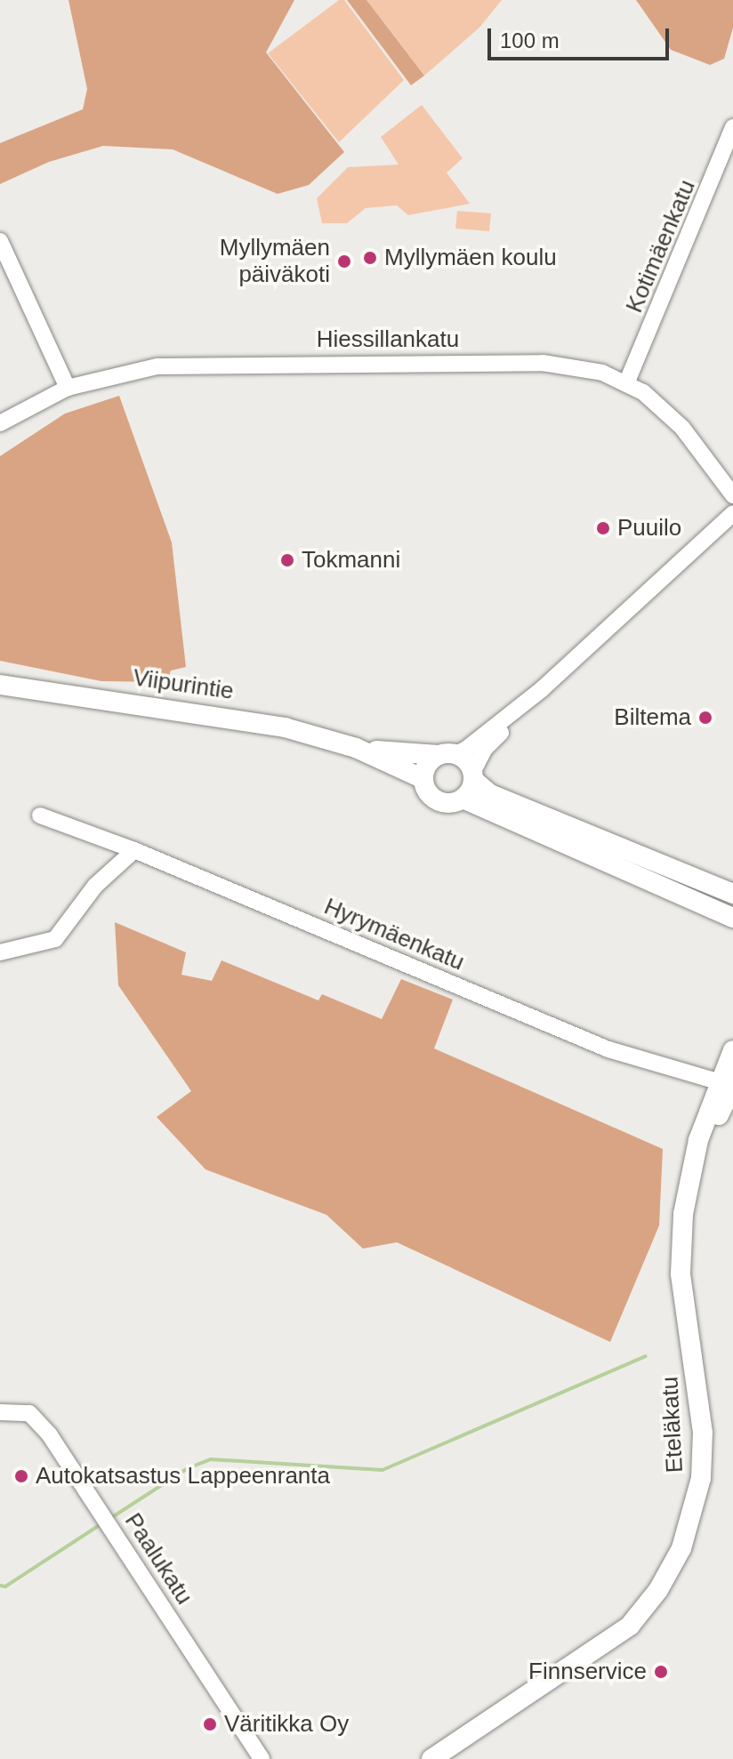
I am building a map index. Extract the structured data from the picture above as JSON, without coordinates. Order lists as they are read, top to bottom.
{
  "streets": {
    "main road": ["Viipurintie", "Eteläkatu"],
    "street": [
      "Kotimäenkatu",
      "Hiessillankatu",
      "Hyrymäenkatu",
      "Paalukatu"
    ]
  },
  "crossings": [
    ["Kotimäenkatu", "Hiessillankatu"],
    ["Hyrymäenkatu", "Eteläkatu"]
  ],
  "places": [
    "Myllymäen koulu",
    "Myllymäen päiväkoti",
    "Puuilo",
    "Tokmanni",
    "Biltema",
    "Autokatsastus Lappeenranta",
    "Finnservice",
    "Väritikka Oy"
  ],
  "scale_bar": "100 m"
}
